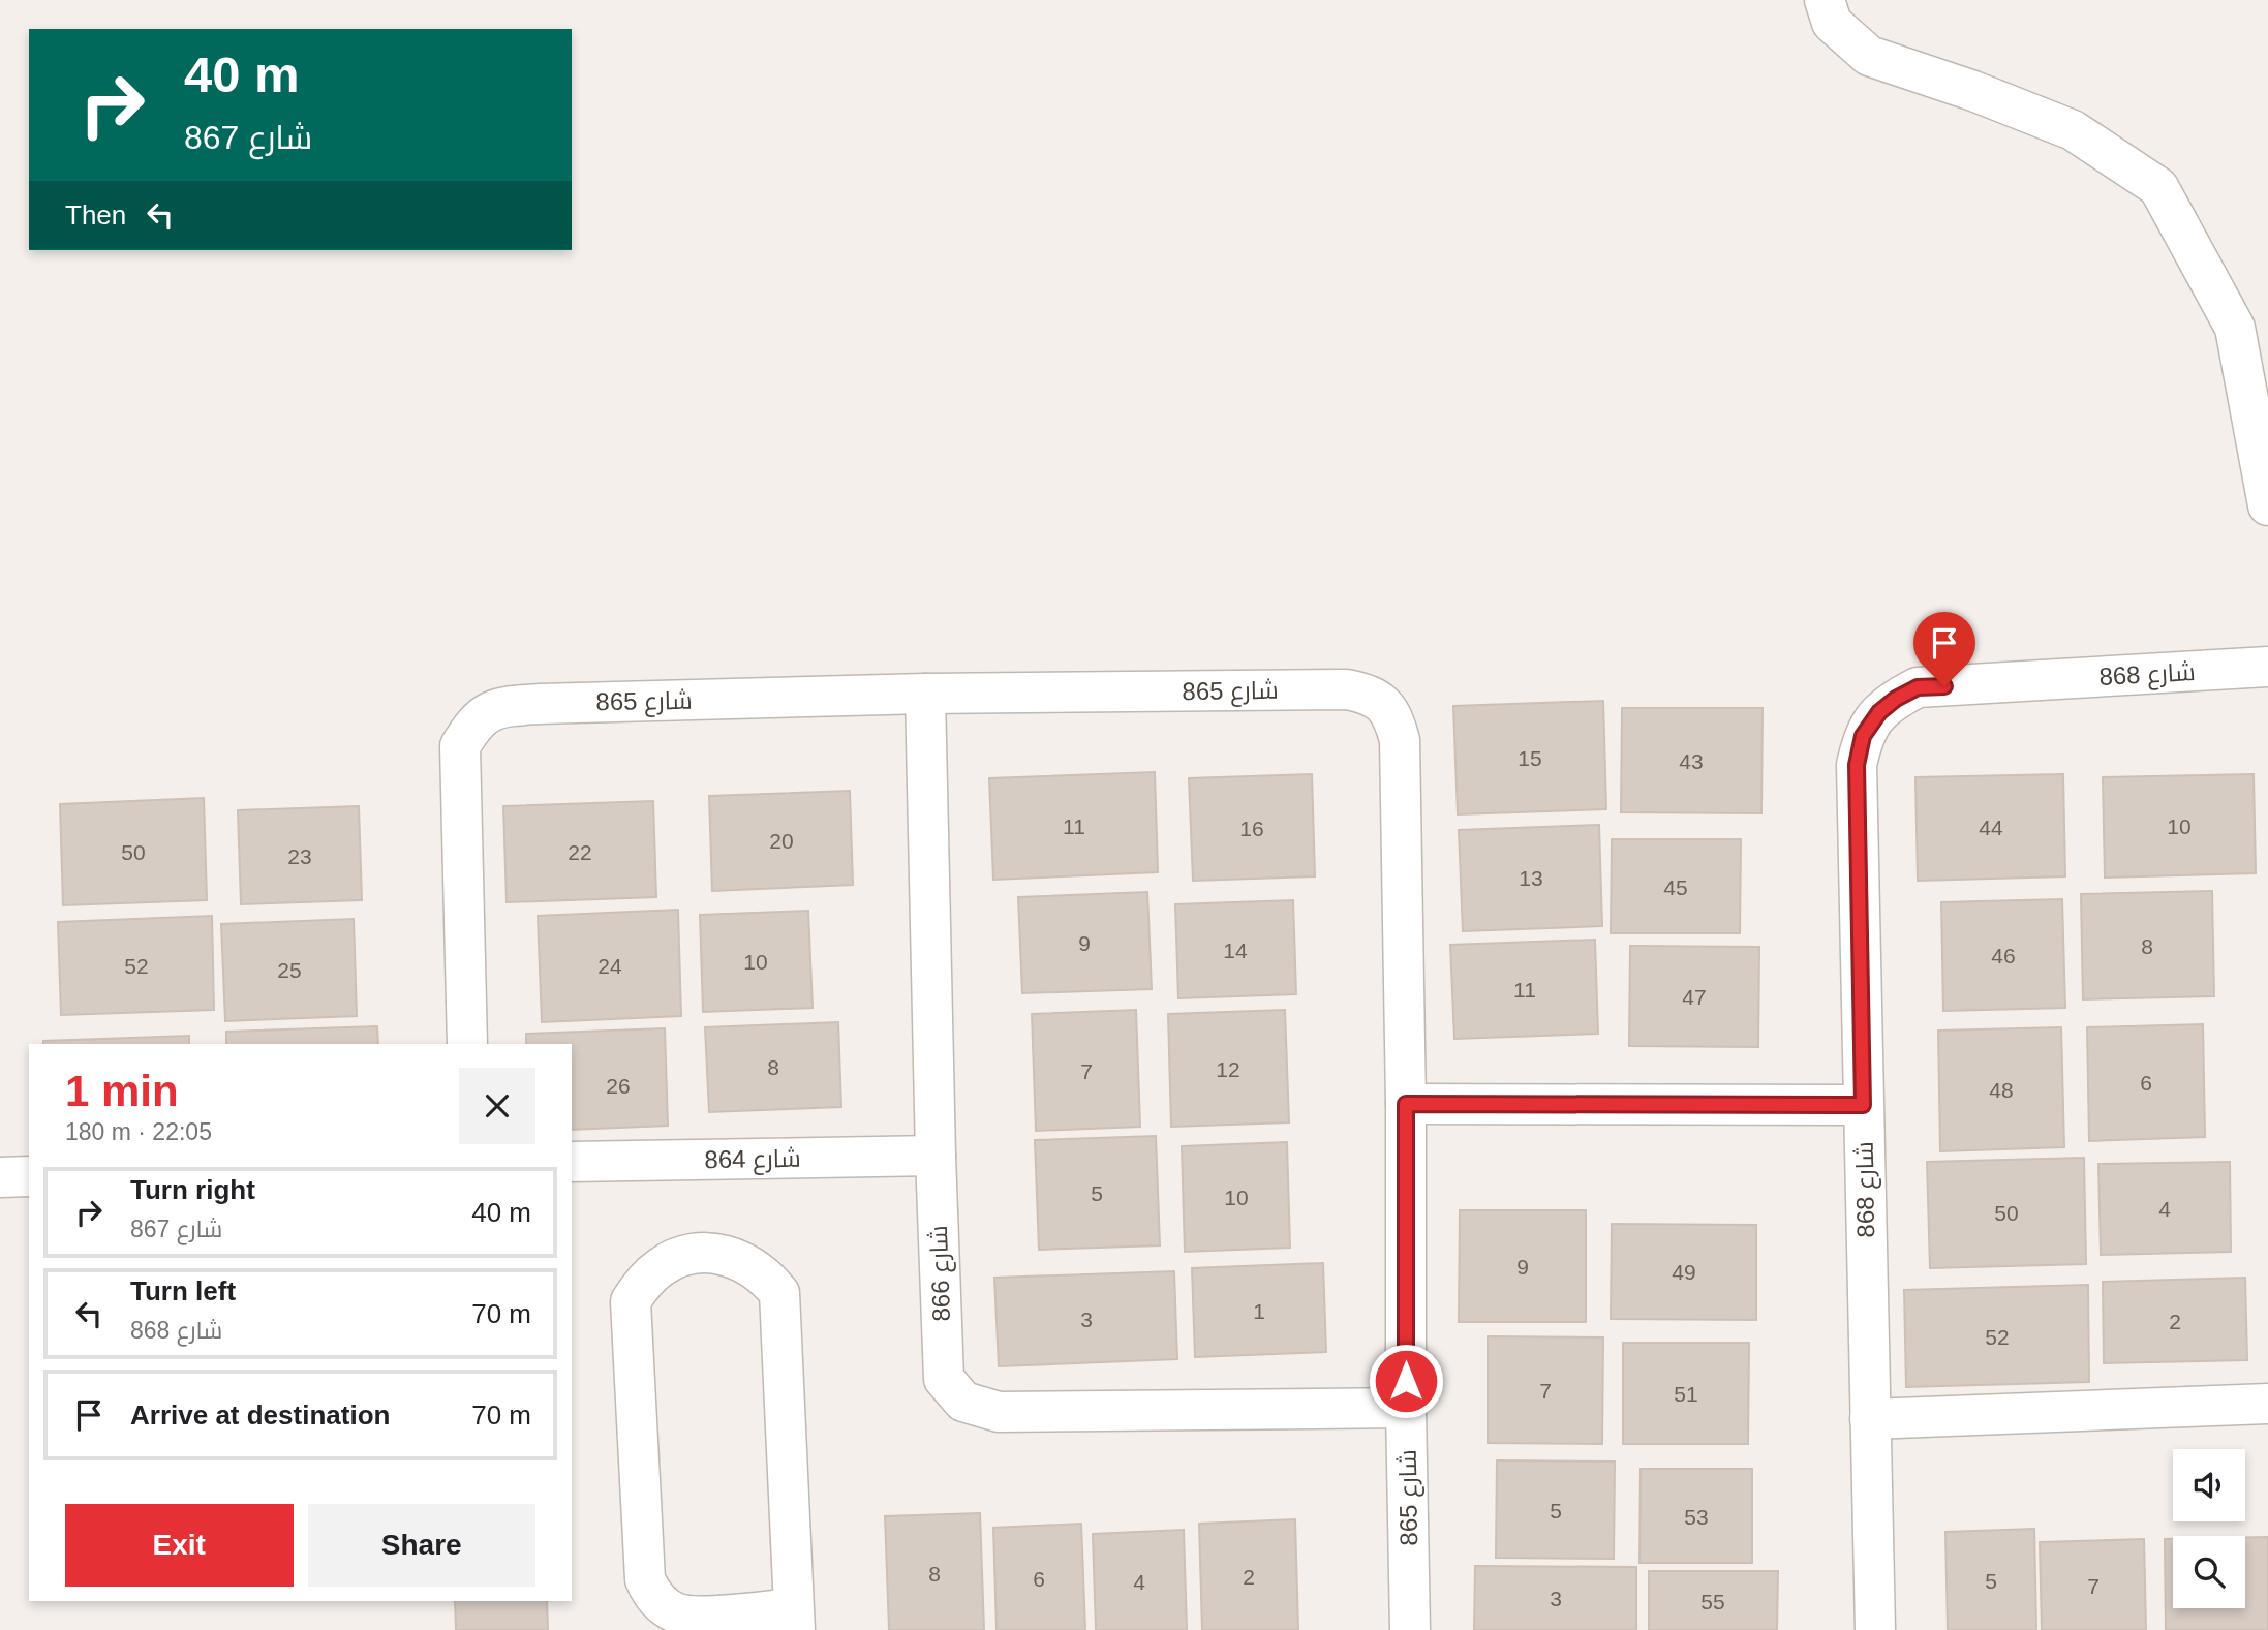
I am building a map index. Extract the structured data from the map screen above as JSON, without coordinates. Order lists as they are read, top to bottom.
{
  "streets": {
    "street": [
      "شارع 868",
      "شارع 865",
      "شارع 864",
      "شارع 866"
    ]
  },
  "crossings": [
    ["شارع 865", "شارع 866"],
    ["شارع 864", "شارع 866"]
  ],
  "house_numbers": [
    "15",
    "43",
    "11",
    "10",
    "44",
    "16",
    "20",
    "50",
    "22",
    "23",
    "13",
    "45",
    "9",
    "8",
    "14",
    "46",
    "10",
    "52",
    "24",
    "25",
    "11",
    "47",
    "8",
    "12",
    "7",
    "6",
    "26",
    "48",
    "5",
    "10",
    "4",
    "50",
    "9",
    "49",
    "1",
    "3",
    "2",
    "52",
    "7",
    "51",
    "5",
    "53",
    "8",
    "2",
    "6",
    "5",
    "4",
    "7",
    "3",
    "55"
  ],
  "page": {
    "turn": ["40 m", "شارع 867"],
    "then": "Then",
    "heading": ["1 min", "180 m · 22:05"],
    "list": [
      {
        "name": "Turn right",
        "note": "شارع 867",
        "value": "40 m"
      },
      {
        "name": "Turn left",
        "note": "شارع 868",
        "value": "70 m"
      },
      {
        "name": "Arrive at destination",
        "value": "70 m"
      }
    ],
    "buttons": ["Exit", "Share"]
  }
}
